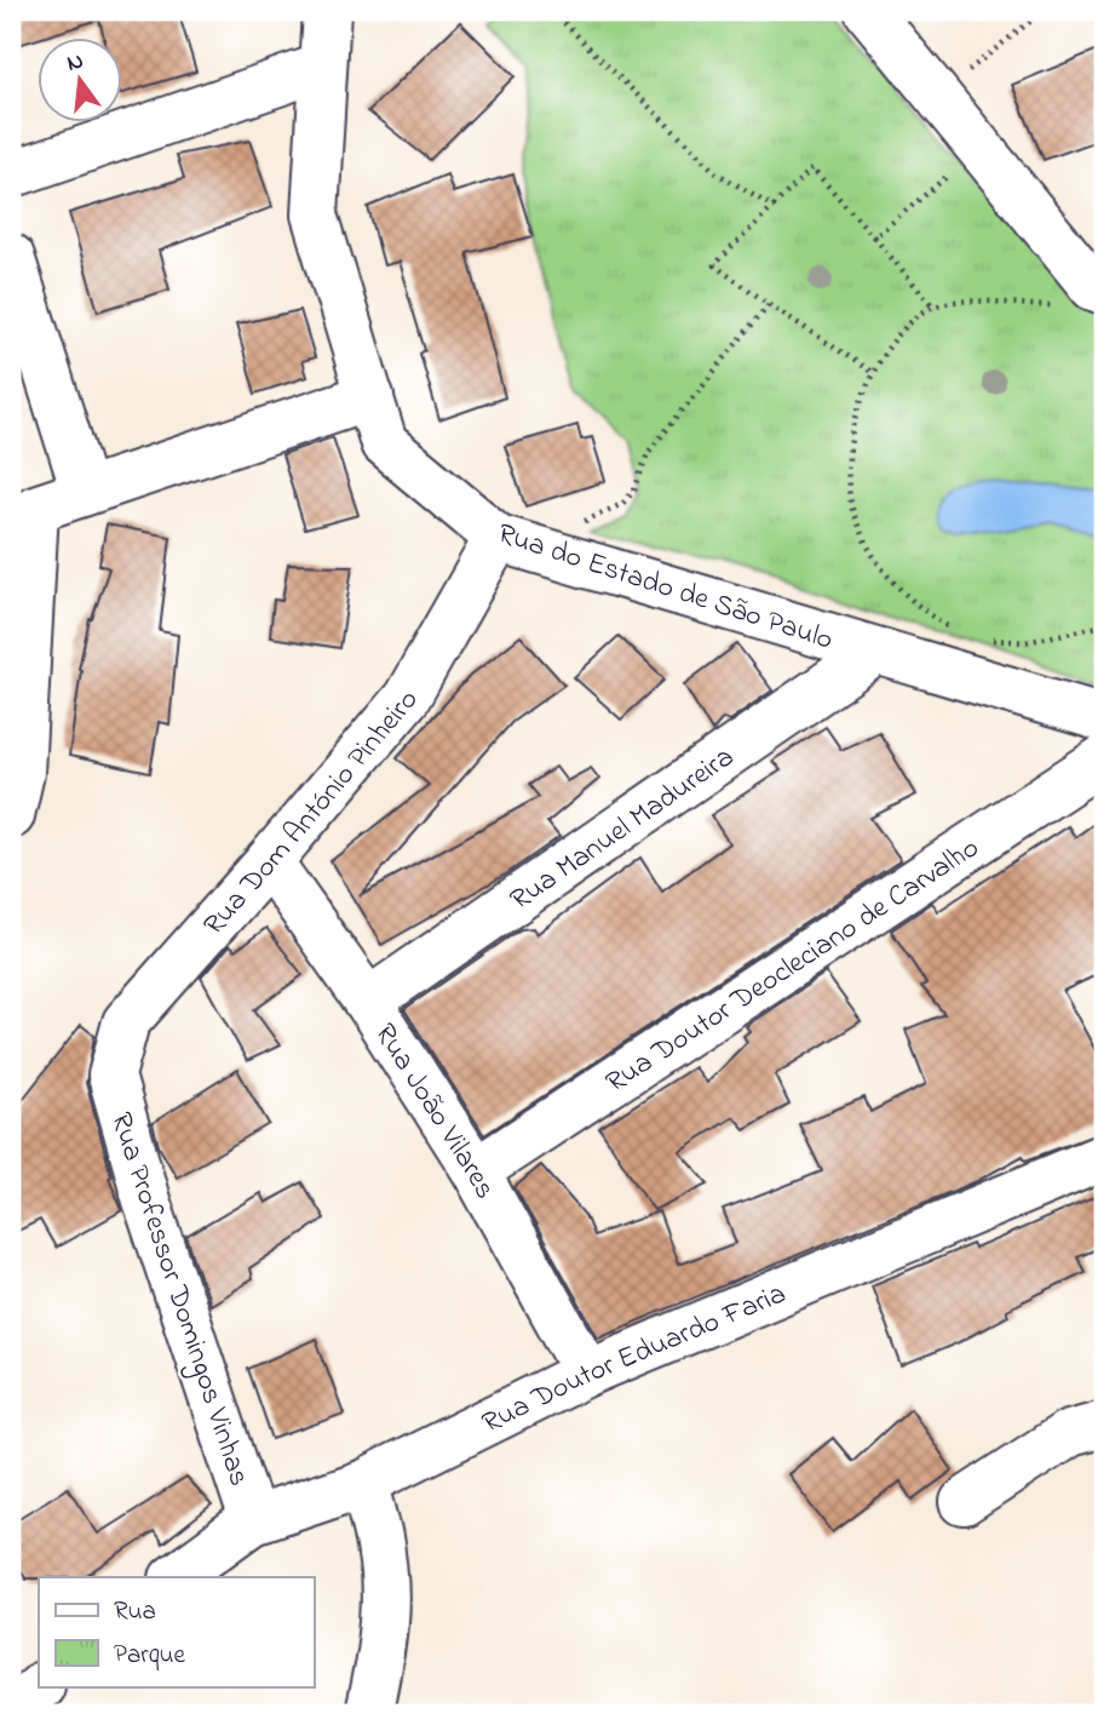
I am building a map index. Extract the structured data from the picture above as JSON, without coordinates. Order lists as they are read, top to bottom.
{
  "streets": {
    "street": [
      "Rua do Estado de São Paulo",
      "Rua Dom António Pinheiro",
      "Rua Manuel Madureira",
      "Rua Doutor Deocleciano de Carvalho",
      "Rua João Vilares",
      "Rua Professor Domingos Vinhas",
      "Rua Doutor Eduardo Faria"
    ]
  },
  "crossings": [
    ["Rua do Estado de São Paulo", "Rua Dom António Pinheiro"],
    ["Rua do Estado de São Paulo", "Rua Manuel Madureira"],
    ["Rua Dom António Pinheiro", "Rua João Vilares"],
    ["Rua Dom António Pinheiro", "Rua Professor Domingos Vinhas"],
    ["Rua Manuel Madureira", "Rua João Vilares"],
    ["Rua Doutor Deocleciano de Carvalho", "Rua João Vilares"],
    ["Rua João Vilares", "Rua Doutor Eduardo Faria"],
    ["Rua Professor Domingos Vinhas", "Rua Doutor Eduardo Faria"]
  ],
  "legend": ["Rua", "Parque"],
  "north": "top"
}
